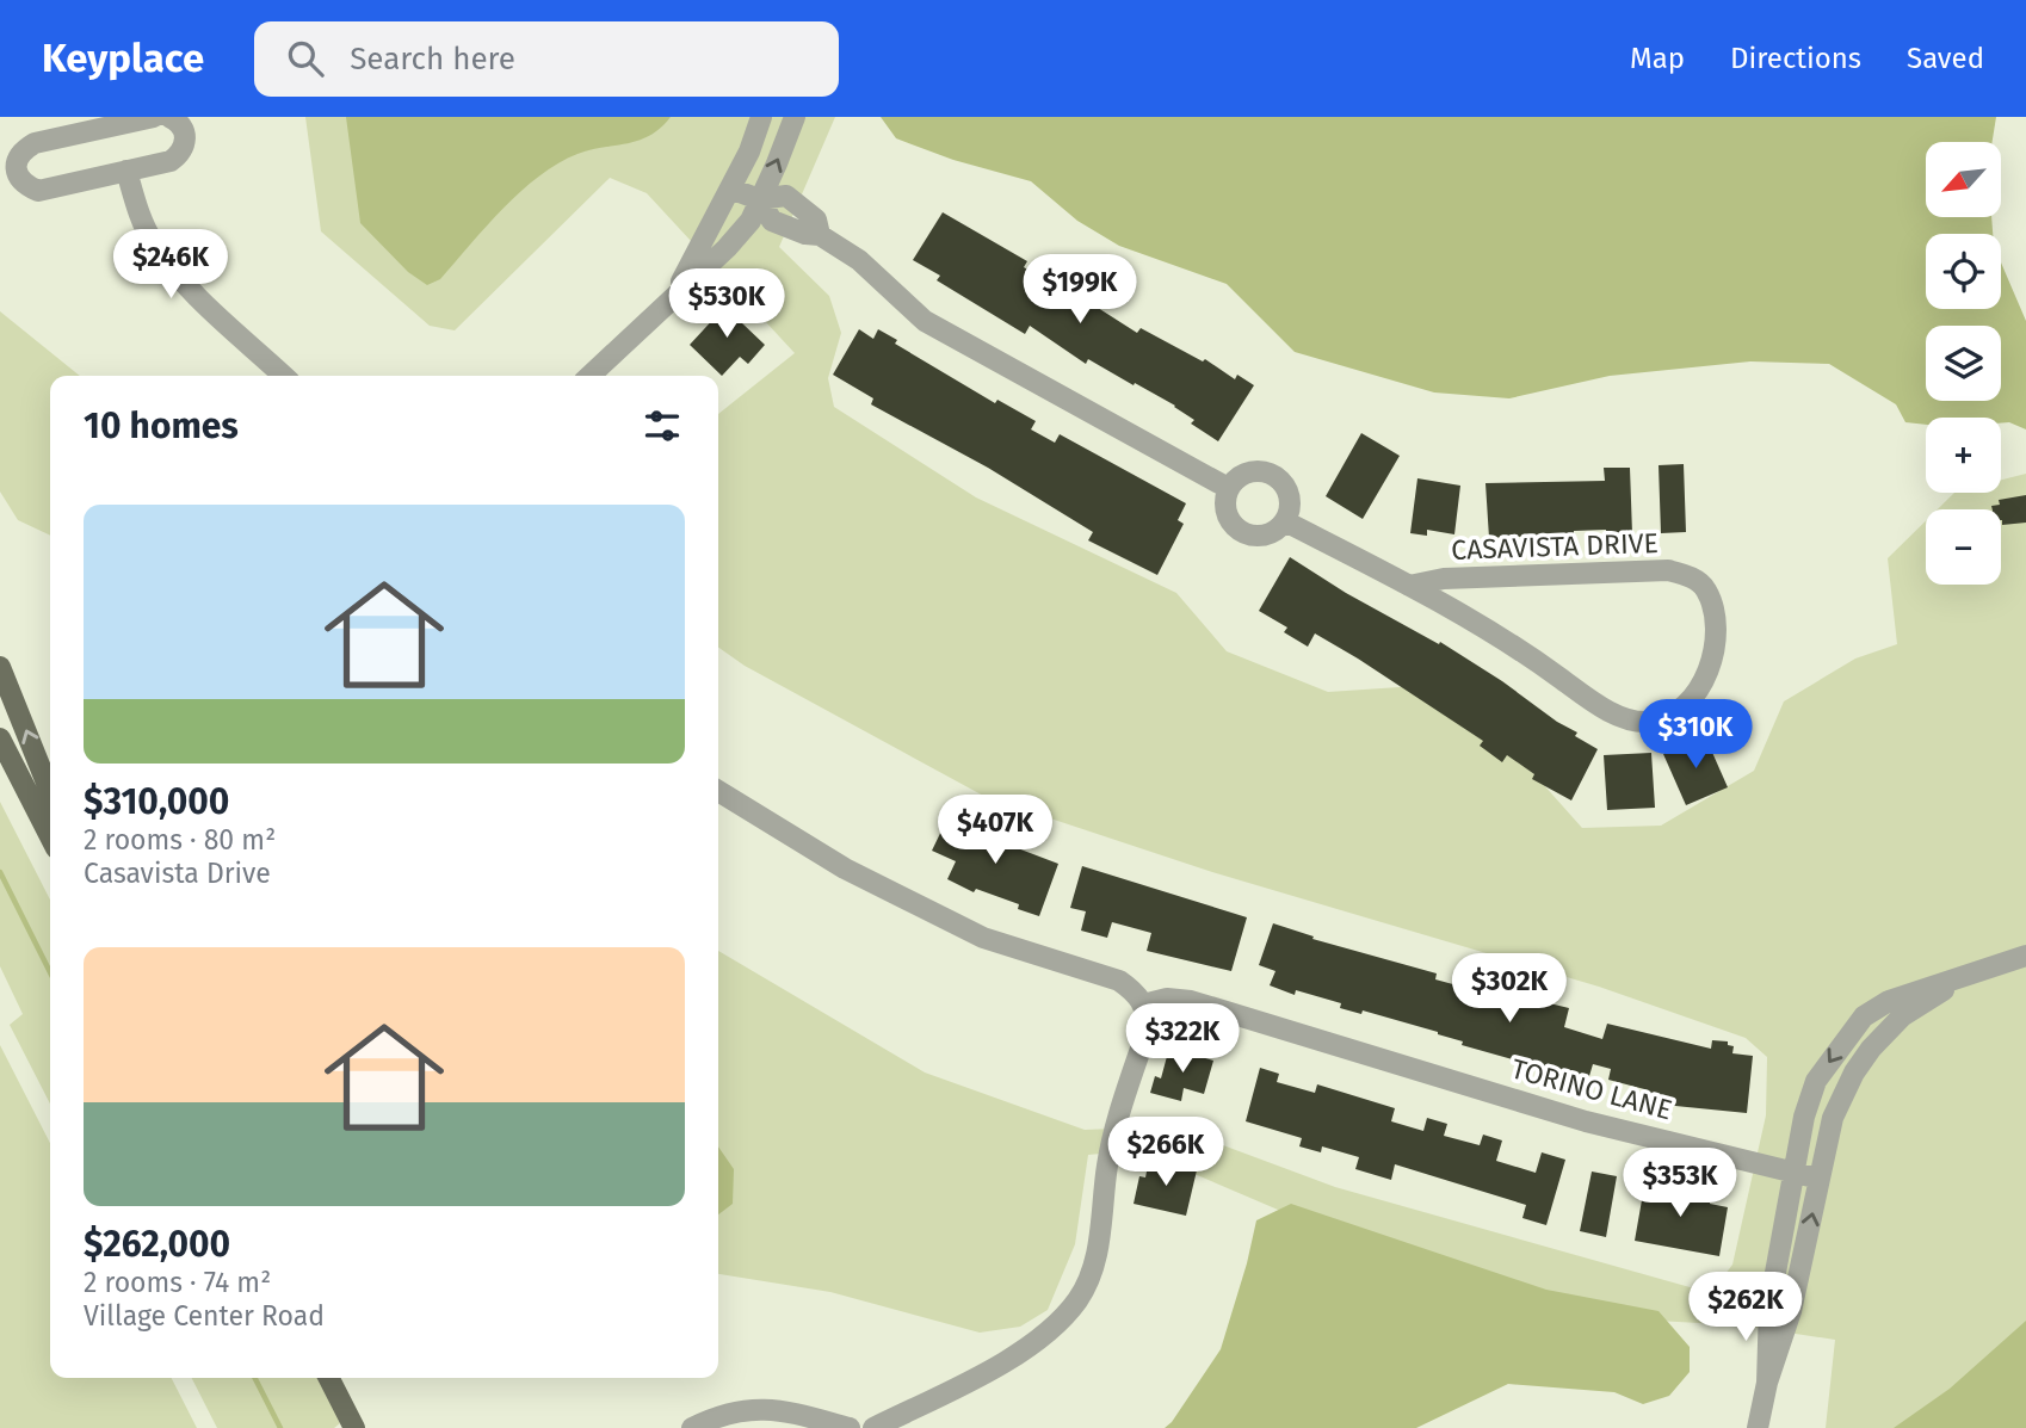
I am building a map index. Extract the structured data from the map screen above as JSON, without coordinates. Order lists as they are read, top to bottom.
{
  "streets": {
    "street": ["CASAVISTA DRIVE", "TORINO LANE"]
  },
  "north": "bottom left",
  "page": {
    "header": "Keyplace",
    "search": "Search here",
    "nav": ["Map", "Directions", "Saved"],
    "map_buttons": ["+", "−"],
    "price": [
      "$246K",
      "$199K",
      "$530K",
      "$310K",
      "$407K",
      "$302K",
      "$322K",
      "$266K",
      "$353K",
      "$262K"
    ],
    "heading": "10 homes",
    "list": [
      {
        "name": "$310,000",
        "note": "2 rooms · 80 m² · Casavista Drive"
      },
      {
        "name": "$262,000",
        "note": "2 rooms · 74 m² · Village Center Road"
      }
    ]
  }
}
